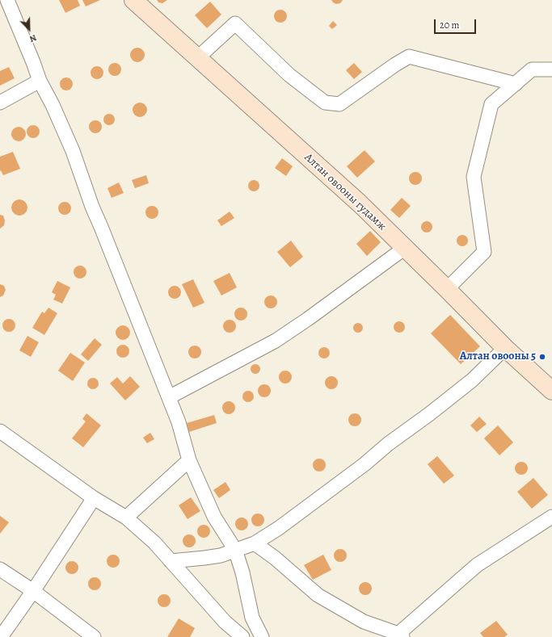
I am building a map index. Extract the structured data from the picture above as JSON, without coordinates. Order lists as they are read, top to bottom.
{
  "streets": {
    "main road": ["Алтан овооны гудамж"]
  },
  "places": ["Алтан овооны 5"],
  "scale_bar": "20 m",
  "north": "bottom right"
}
